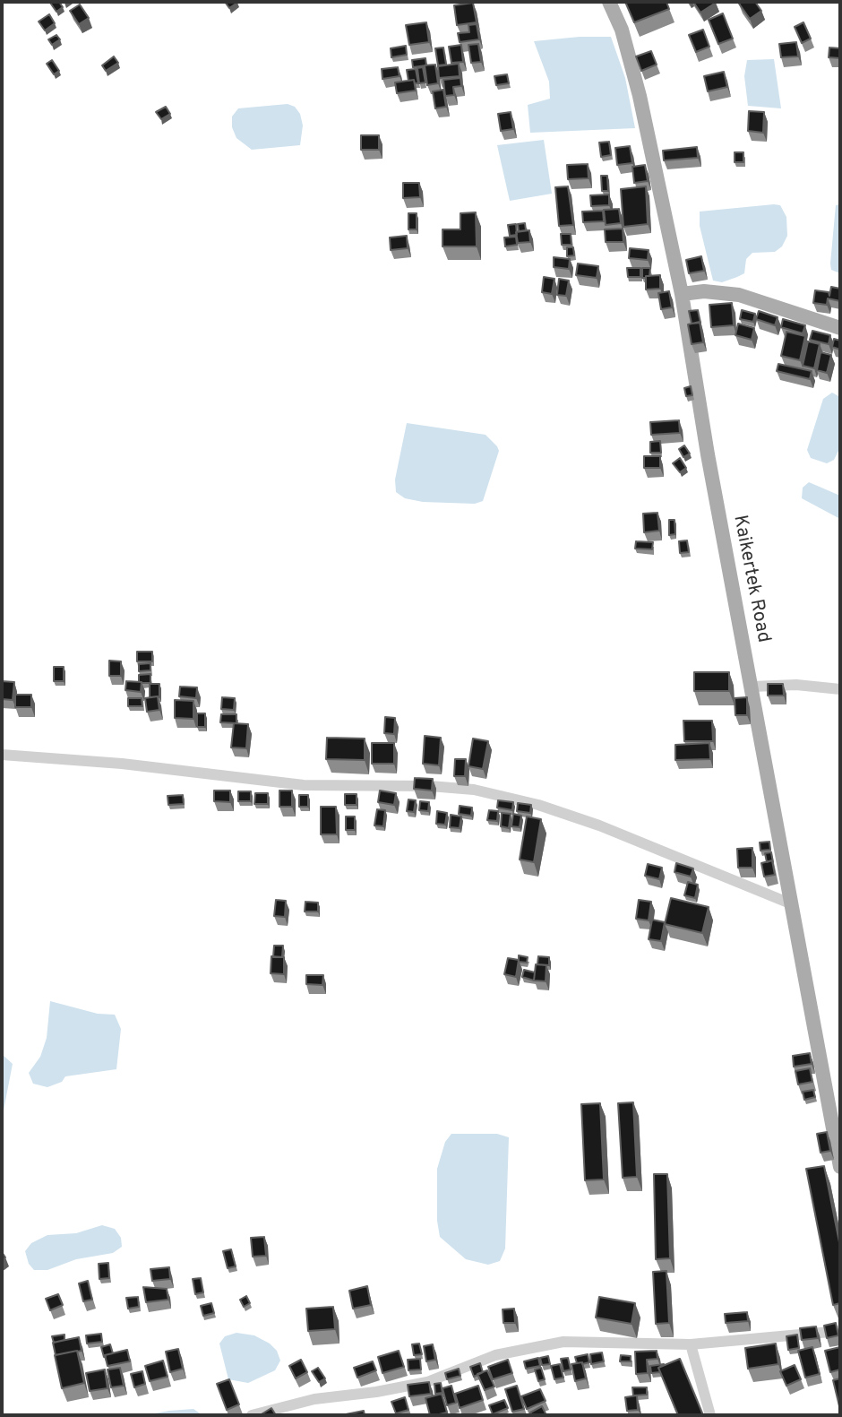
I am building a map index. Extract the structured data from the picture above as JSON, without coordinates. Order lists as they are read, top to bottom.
{
  "streets": {
    "main road": ["Kaikertek Road"]
  }
}
